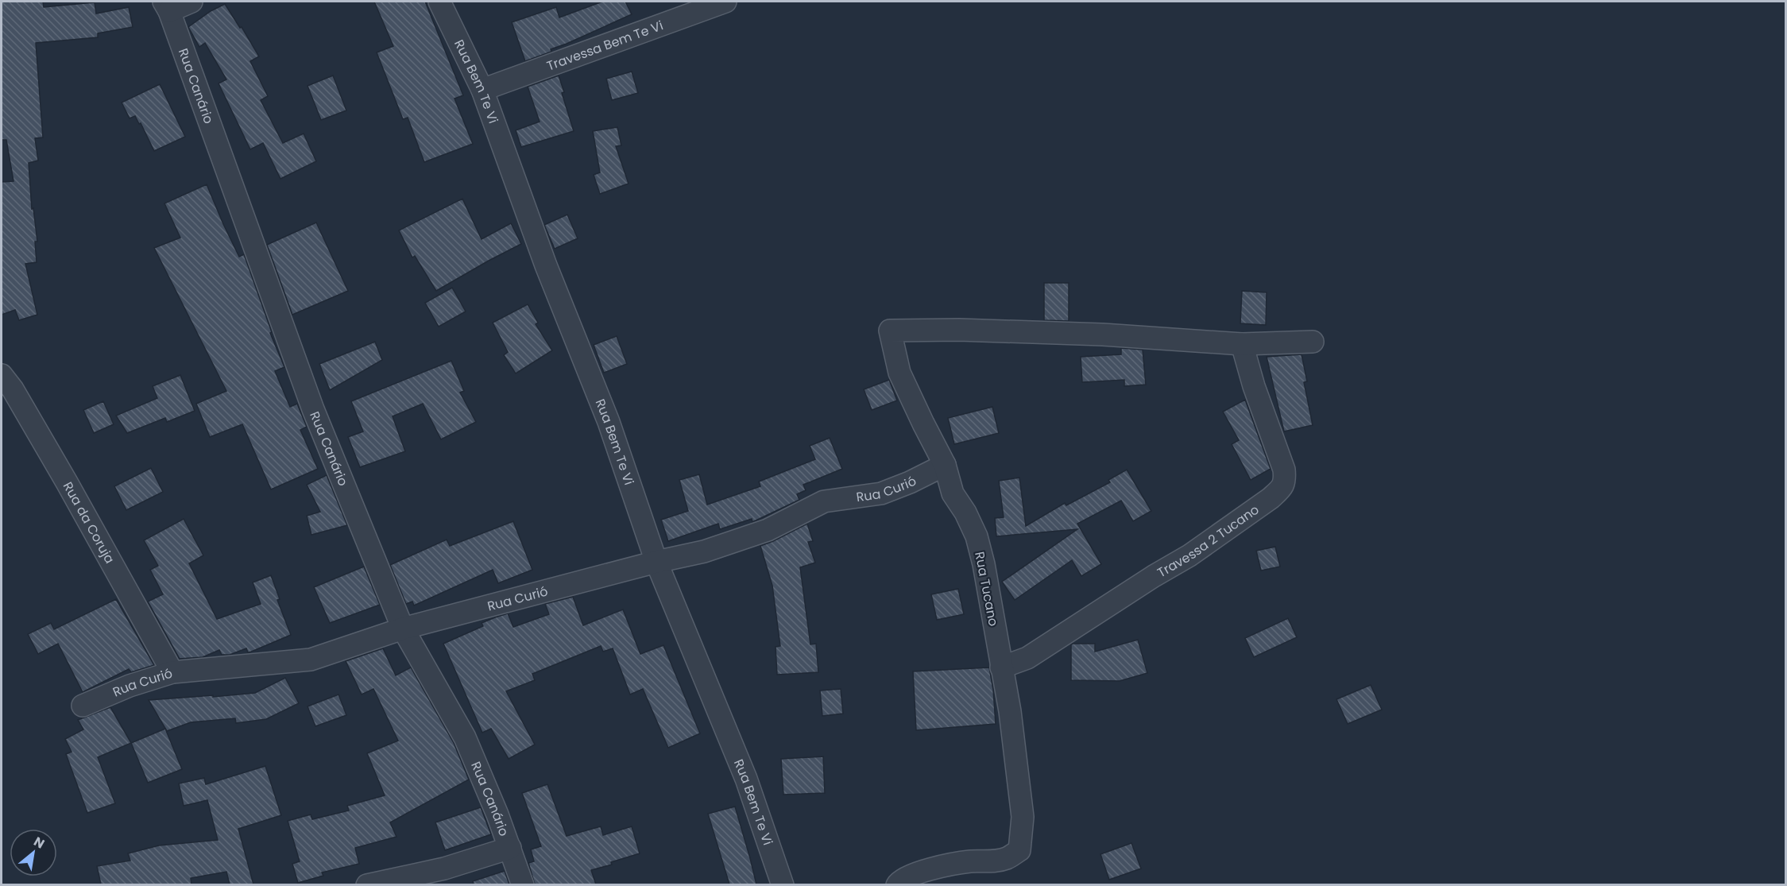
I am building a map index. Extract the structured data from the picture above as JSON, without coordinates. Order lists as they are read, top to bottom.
{
  "streets": {
    "street": [
      "Travessa Bem Te Vi",
      "Rua Bem Te Vi",
      "Rua Canário",
      "Rua Curió",
      "Rua da Coruja",
      "Travessa 2 Tucano",
      "Rua Tucano"
    ]
  },
  "crossings": [
    ["Travessa Bem Te Vi", "Rua Bem Te Vi"],
    ["Rua Bem Te Vi", "Rua Curió"],
    ["Rua Canário", "Rua Curió"],
    ["Rua Curió", "Rua da Coruja"],
    ["Rua Curió", "Rua Tucano"],
    ["Travessa 2 Tucano", "Rua Tucano"]
  ],
  "north": "top right"
}
